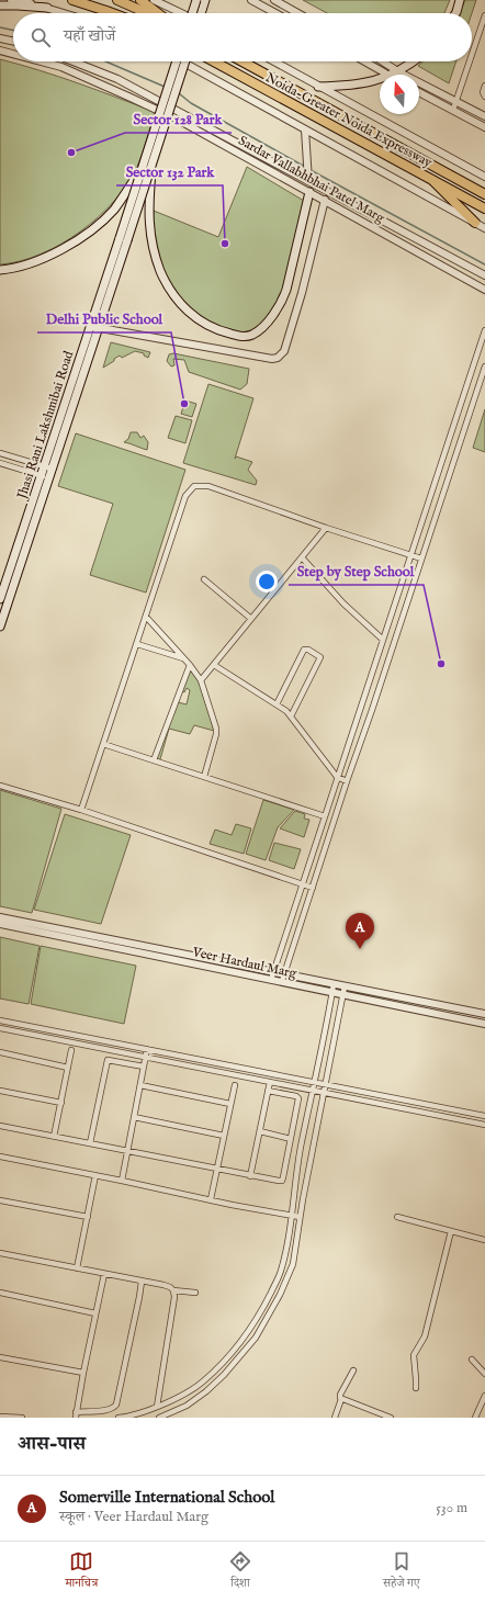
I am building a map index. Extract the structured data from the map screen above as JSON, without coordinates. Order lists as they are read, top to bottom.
{
  "streets": {
    "highway": ["Noida-Greater Noida Expressway"],
    "main road": ["Jhasi Rani Lakshmibai Road"],
    "street": ["Sardar Vallabhbhai Patel Marg", "Veer Hardaul Marg"]
  },
  "places": [
    "Sector 128 Park",
    "Sector 132 Park",
    "Delhi Public School",
    "Step by Step School"
  ],
  "north": "top",
  "page": {
    "search": "यहाँ खोजें",
    "pins": "A",
    "heading": "आस-पास",
    "list": [
      {
        "mark": "A",
        "name": "Somerville International School",
        "note": "स्कूल · Veer Hardaul Marg",
        "value": "530 m"
      }
    ],
    "nav": ["मानचित्र", "दिशा", "सहेजे गए"]
  }
}
